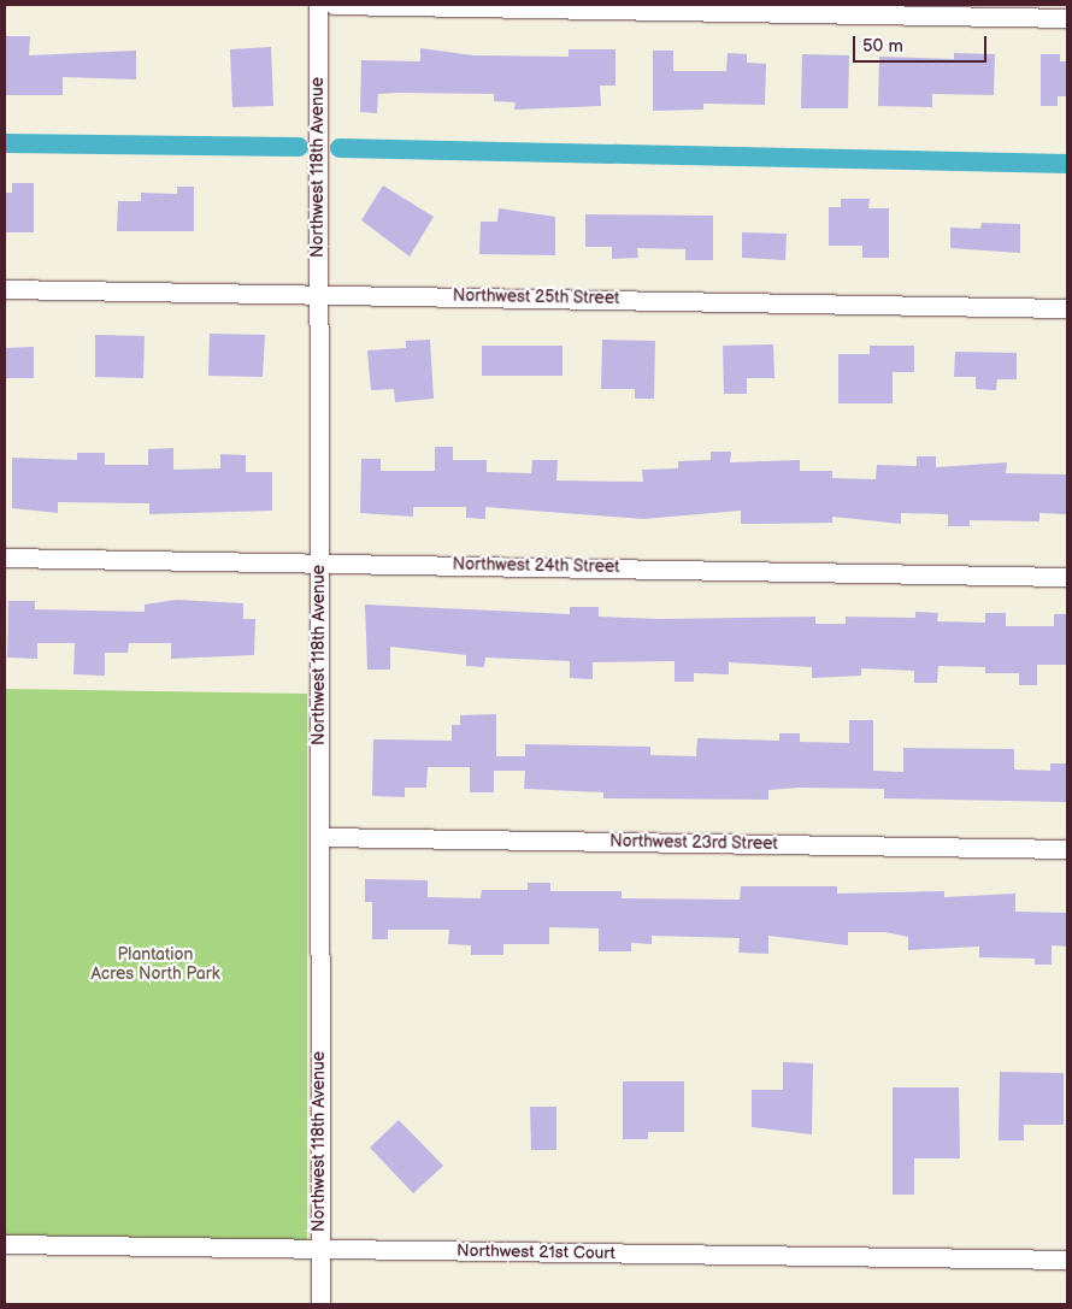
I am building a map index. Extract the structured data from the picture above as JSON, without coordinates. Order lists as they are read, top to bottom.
{
  "streets": {
    "street": [
      "Northwest 118th Avenue",
      "Northwest 25th Street",
      "Northwest 24th Street",
      "Northwest 23rd Street",
      "Northwest 21st Court"
    ]
  },
  "crossings": [
    ["Northwest 118th Avenue", "Northwest 25th Street"],
    ["Northwest 118th Avenue", "Northwest 24th Street"],
    ["Northwest 118th Avenue", "Northwest 23rd Street"],
    ["Northwest 118th Avenue", "Northwest 21st Court"]
  ],
  "parks": ["Plantation Acres North Park"],
  "scale_bar": "50 m"
}
